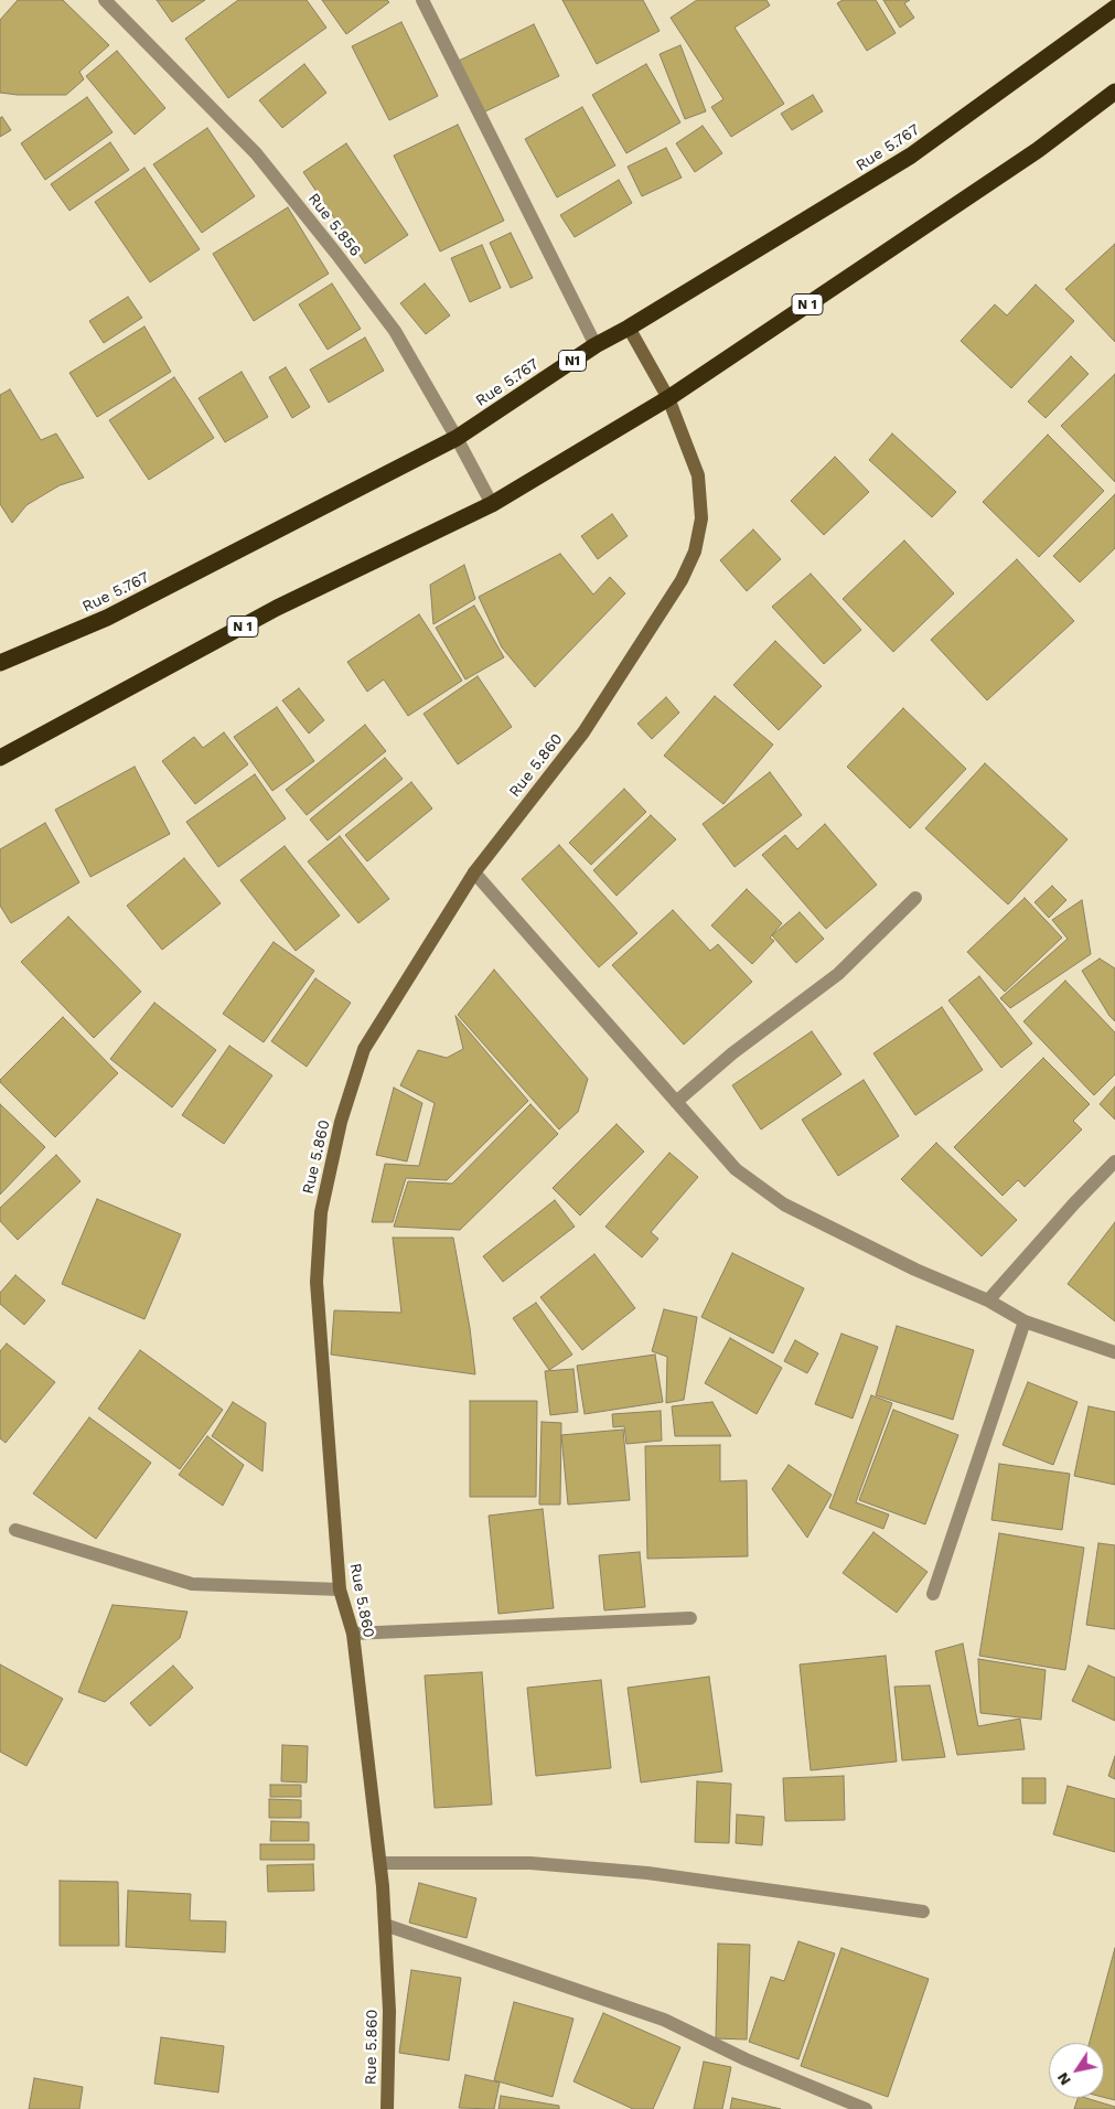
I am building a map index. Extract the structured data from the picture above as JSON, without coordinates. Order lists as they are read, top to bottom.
{
  "streets": {
    "highway": ["Rue 5.767", "N 1", "N1"],
    "street": ["Rue 5.856", "Rue 5.860"]
  },
  "crossings": [
    ["Rue 5.767", "Rue 5.856"],
    ["Rue 5.767", "Rue 5.860"],
    ["Rue 5.856", "N 1"],
    ["N 1", "Rue 5.860"]
  ],
  "north": "bottom left"
}
